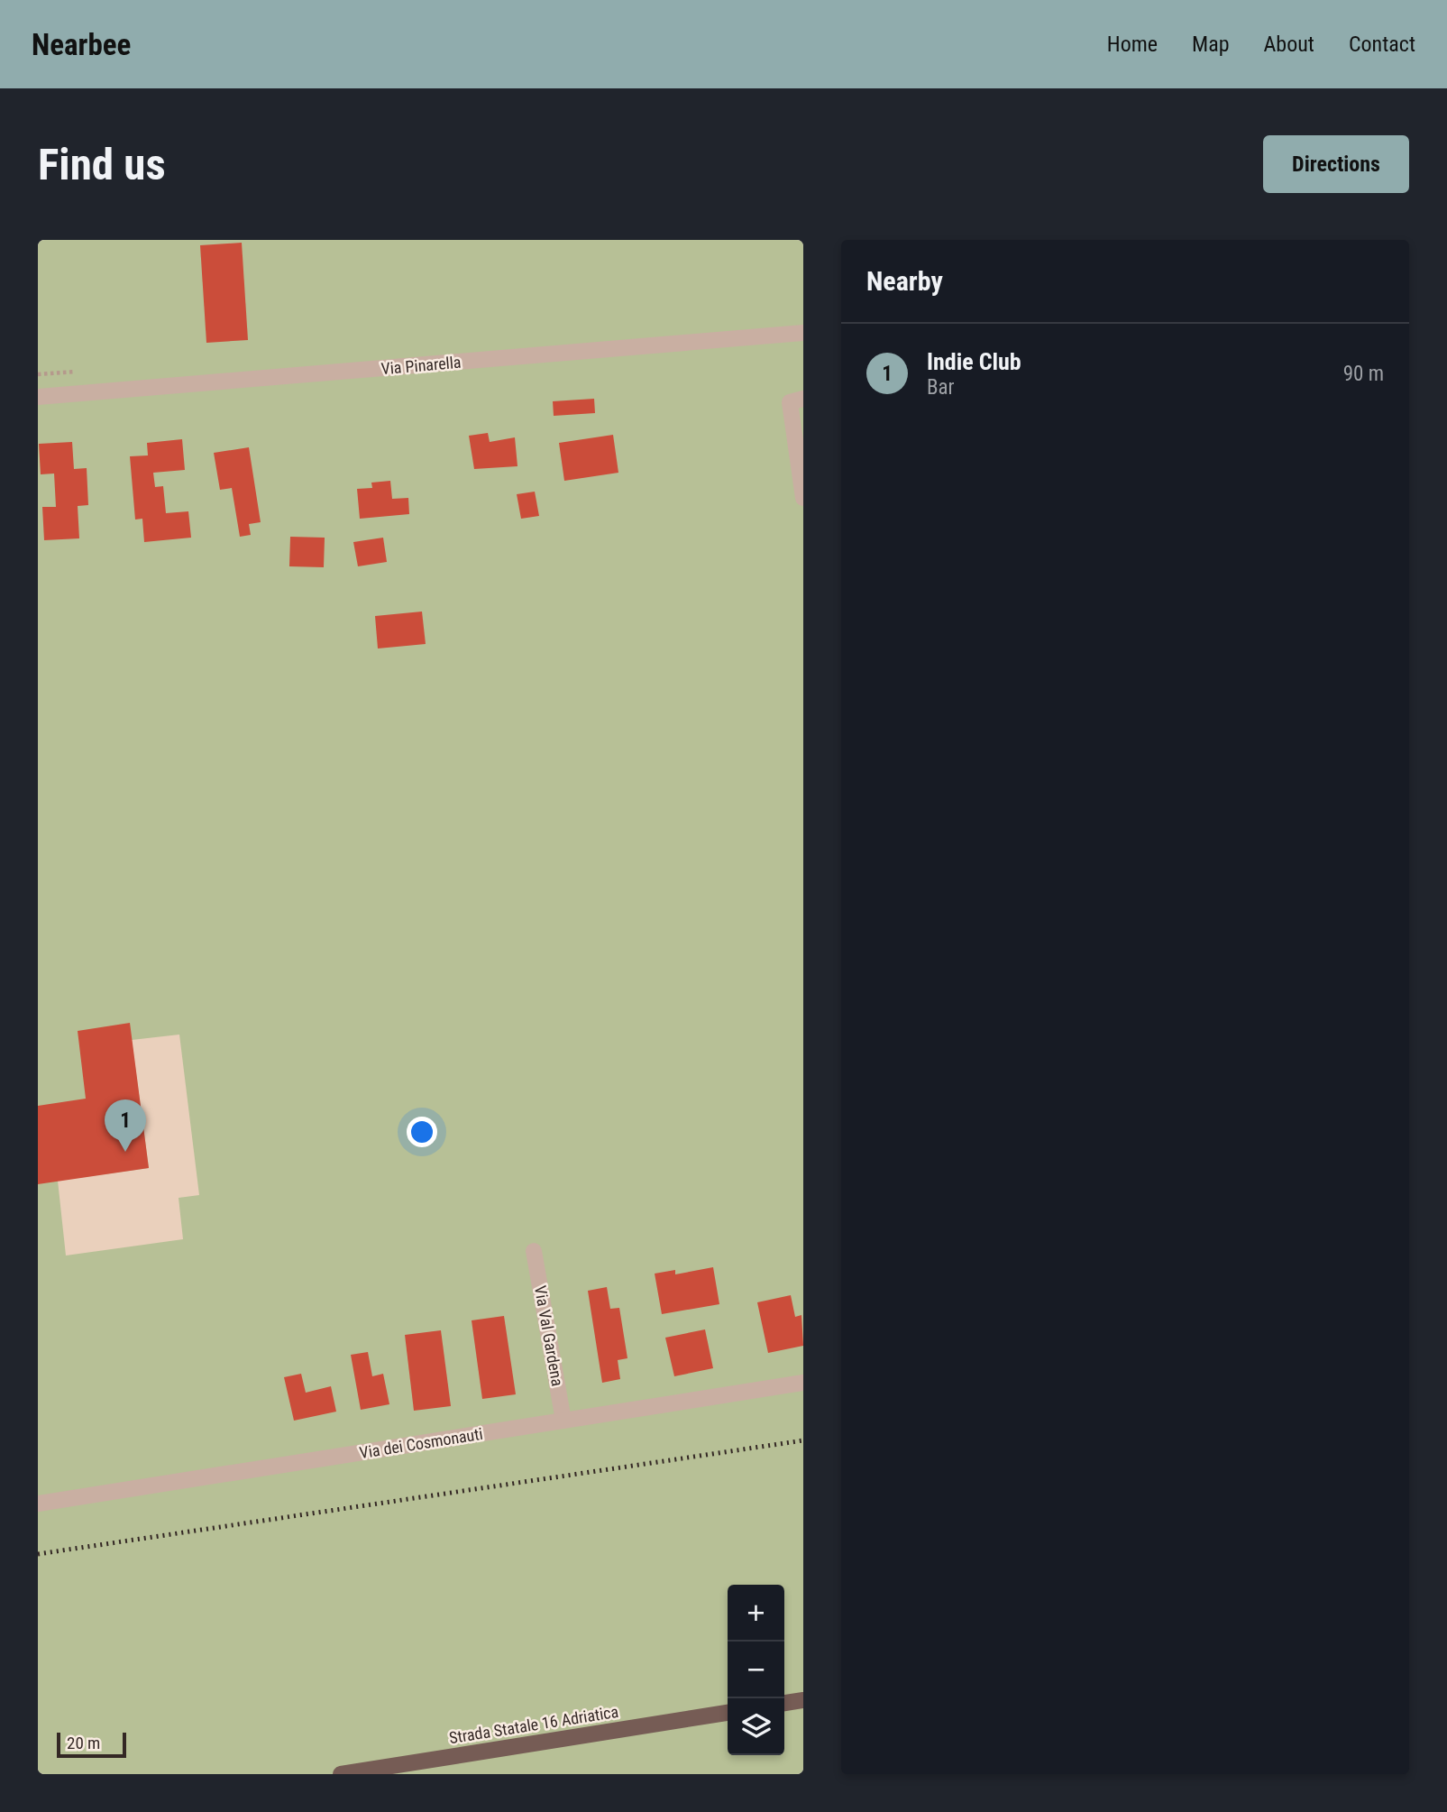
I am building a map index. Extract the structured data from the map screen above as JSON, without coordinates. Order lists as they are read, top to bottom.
{
  "streets": {
    "main road": ["Strada Statale 16 Adriatica"],
    "street": ["Via Pinarella", "Via Val Gardena", "Via dei Cosmonauti"]
  },
  "crossings": [
    ["Via Val Gardena", "Via dei Cosmonauti"]
  ],
  "scale_bar": "20 m",
  "page": {
    "header": "Nearbee",
    "nav": [
      "Home",
      "Map",
      "About",
      "Contact"
    ],
    "buttons": "Directions",
    "title": "Find us",
    "heading": "Nearby",
    "list": [
      {
        "mark": "1",
        "name": "Indie Club",
        "note": "Bar",
        "value": "90 m"
      }
    ],
    "pins": "1",
    "map_buttons": ["+", "−"],
    "scale": "20 m"
  }
}
